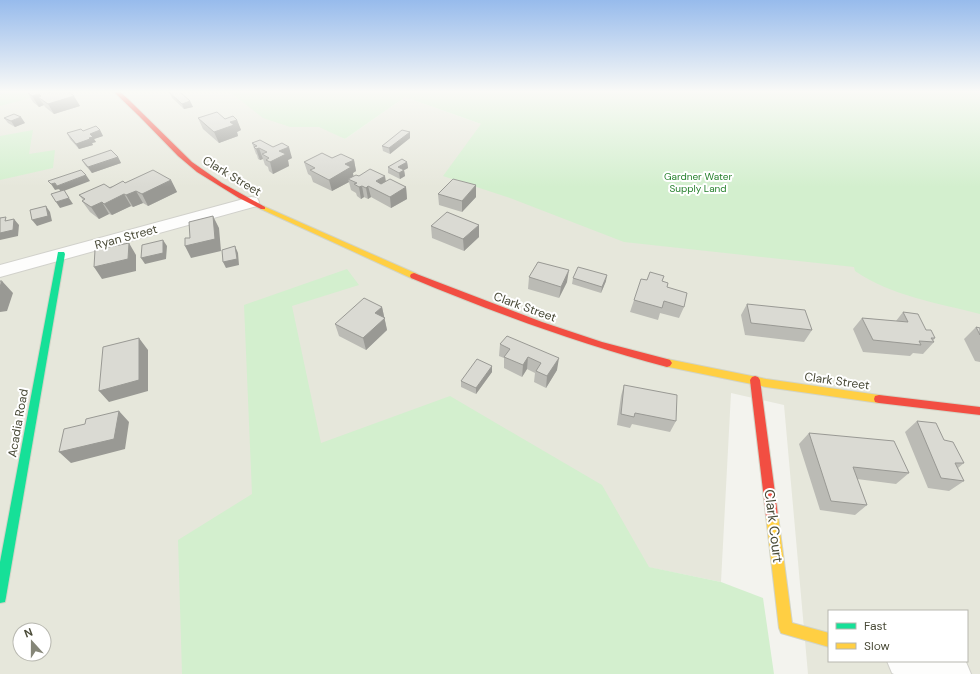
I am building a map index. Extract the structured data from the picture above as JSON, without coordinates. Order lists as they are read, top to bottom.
{
  "streets": {
    "street": [
      "Clark Street",
      "Ryan Street",
      "Acadia Road",
      "Clark Court"
    ]
  },
  "crossings": [
    ["Clark Street", "Ryan Street"],
    ["Clark Street", "Clark Court"],
    ["Ryan Street", "Acadia Road"]
  ],
  "parks": ["Gardner Water Supply Land"],
  "legend": ["Fast", "Slow"],
  "north": "top"
}
